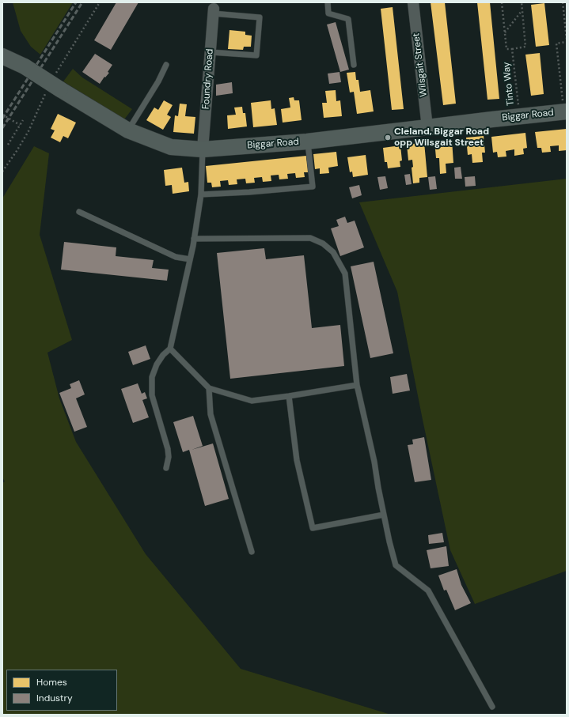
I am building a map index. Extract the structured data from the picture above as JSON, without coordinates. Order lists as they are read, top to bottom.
{
  "streets": {
    "street": ["Wilsgait Street", "Foundry Road", "Biggar Road"],
    "path": ["Tinto Way"]
  },
  "crossings": [
    ["Wilsgait Street", "Biggar Road"],
    ["Foundry Road", "Biggar Road"],
    ["Tinto Way", "Biggar Road"]
  ],
  "places": ["Cleland, Biggar Road opp Wilsgait Street"],
  "legend": ["Homes", "Industry"]
}
